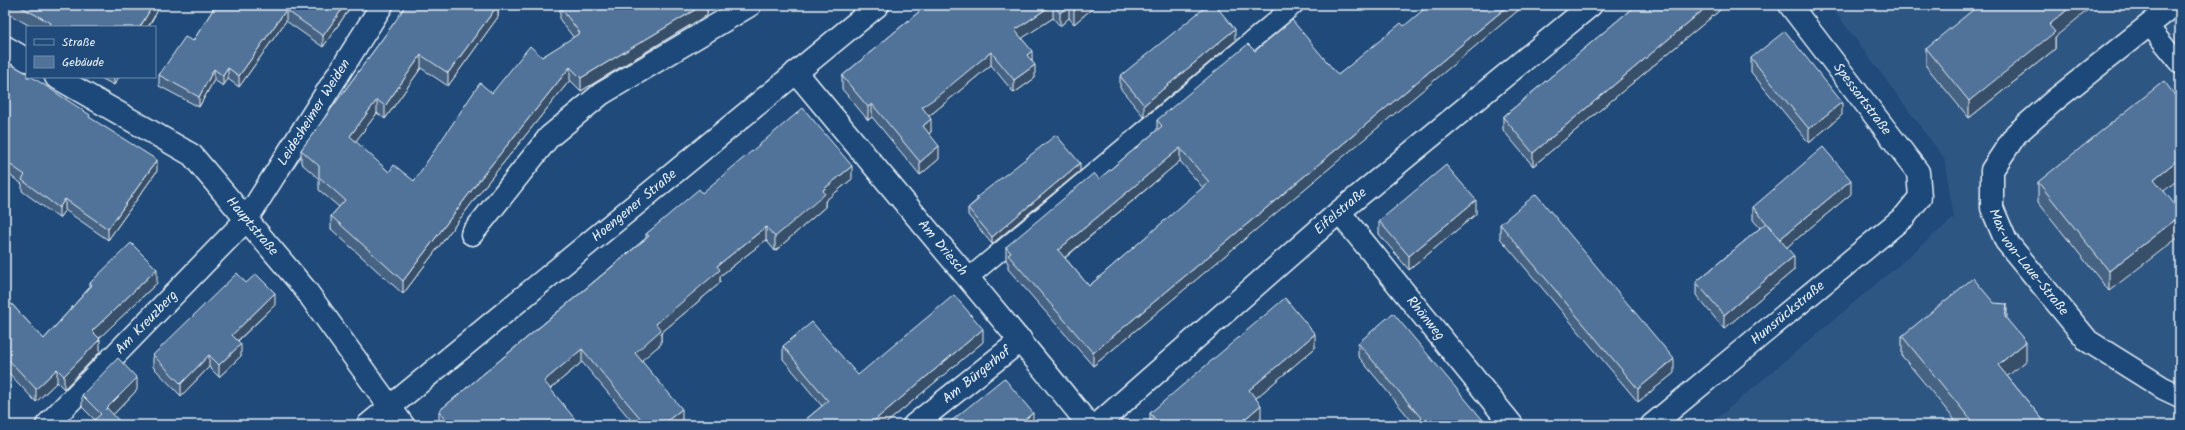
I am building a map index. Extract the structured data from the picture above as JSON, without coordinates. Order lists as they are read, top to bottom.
{
  "streets": {
    "street": [
      "Spessartstraße",
      "Leidesheimer Weiden",
      "Hoengener Straße",
      "Eifelstraße",
      "Hauptstraße",
      "Am Driesch",
      "Max-von-Laue-Straße",
      "Hunsrückstraße",
      "Rhönweg",
      "Am Kreuzberg",
      "Am Bürgerhof"
    ]
  },
  "crossings": [
    ["Spessartstraße", "Hunsrückstraße"],
    ["Leidesheimer Weiden", "Hauptstraße"],
    ["Leidesheimer Weiden", "Am Kreuzberg"],
    ["Hoengener Straße", "Hauptstraße"],
    ["Hoengener Straße", "Am Driesch"],
    ["Eifelstraße", "Rhönweg"],
    ["Hauptstraße", "Am Kreuzberg"],
    ["Am Driesch", "Am Bürgerhof"]
  ],
  "legend": ["Straße", "Gebäude"]
}
